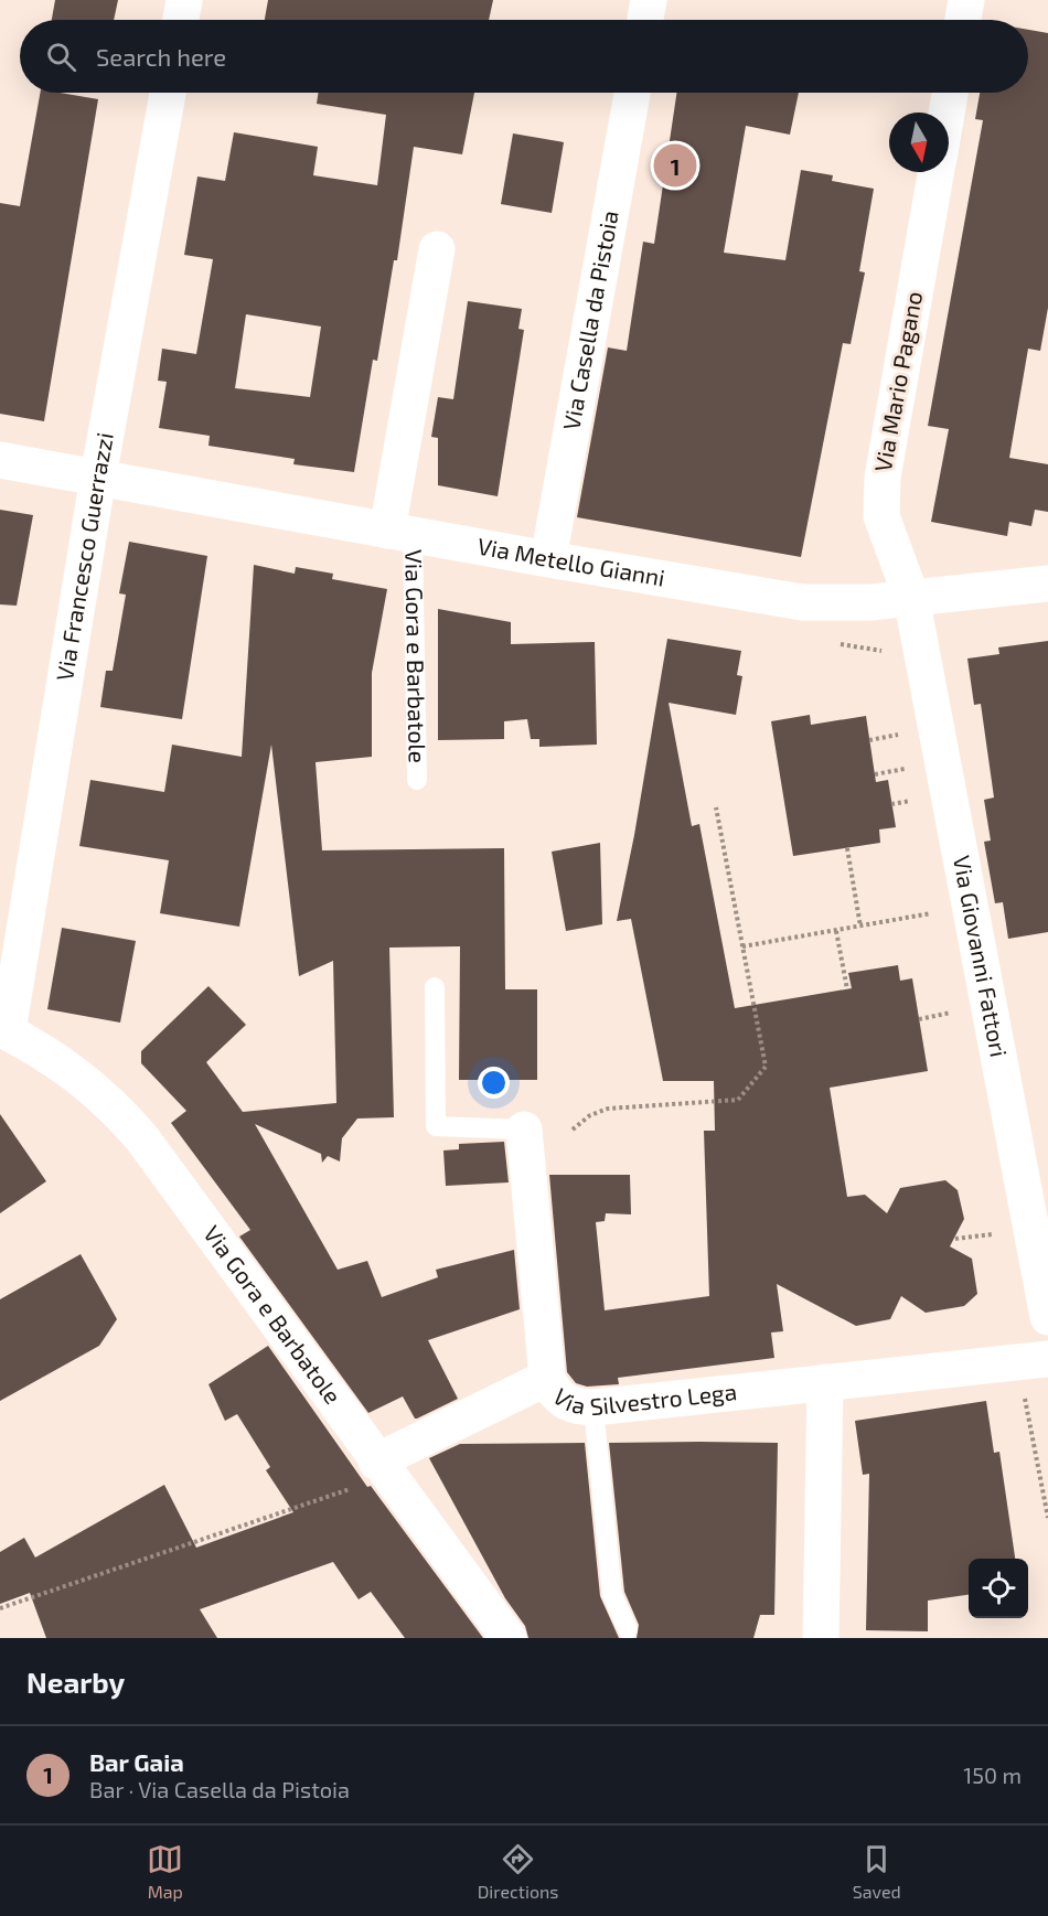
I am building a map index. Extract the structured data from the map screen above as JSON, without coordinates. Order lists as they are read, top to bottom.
{
  "streets": {
    "street": [
      "Via Casella da Pistoia",
      "Via Mario Pagano",
      "Via Francesco Guerrazzi",
      "Via Metello Gianni",
      "Via Gora e Barbatole",
      "Via Giovanni Fattori",
      "Via Silvestro Lega"
    ]
  },
  "crossings": [
    ["Via Casella da Pistoia", "Via Metello Gianni"],
    ["Via Mario Pagano", "Via Metello Gianni"],
    ["Via Mario Pagano", "Via Giovanni Fattori"],
    ["Via Francesco Guerrazzi", "Via Metello Gianni"],
    ["Via Francesco Guerrazzi", "Via Gora e Barbatole"],
    ["Via Metello Gianni", "Via Gora e Barbatole"],
    ["Via Metello Gianni", "Via Giovanni Fattori"],
    ["Via Gora e Barbatole", "Via Silvestro Lega"]
  ],
  "north": "bottom",
  "page": {
    "search": "Search here",
    "pins": "1",
    "heading": "Nearby",
    "list": [
      {
        "mark": "1",
        "name": "Bar Gaia",
        "note": "Bar · Via Casella da Pistoia",
        "value": "150 m"
      }
    ],
    "nav": ["Map", "Directions", "Saved"]
  }
}
